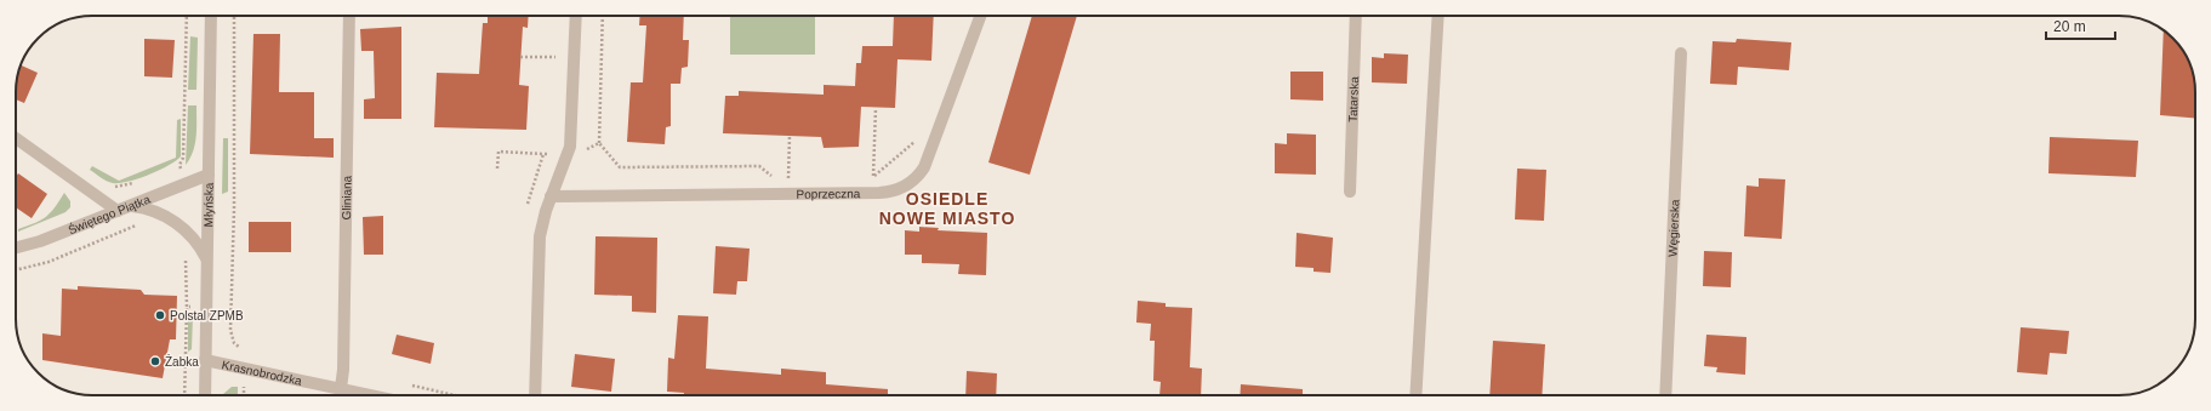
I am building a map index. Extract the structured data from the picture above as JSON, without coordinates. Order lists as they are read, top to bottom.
{
  "streets": {
    "street": [
      "Tatarska",
      "Poprzeczna",
      "Gliniana",
      "Młyńska",
      "Świętego Piątka",
      "Węgierska",
      "Krasnobrodzka"
    ]
  },
  "crossings": [
    ["Gliniana", "Krasnobrodzka"],
    ["Młyńska", "Świętego Piątka"],
    ["Młyńska", "Krasnobrodzka"]
  ],
  "districts": ["OSIEDLE NOWE MIASTO"],
  "places": ["Polstal ZPMB", "Żabka"],
  "scale_bar": "20 m"
}
